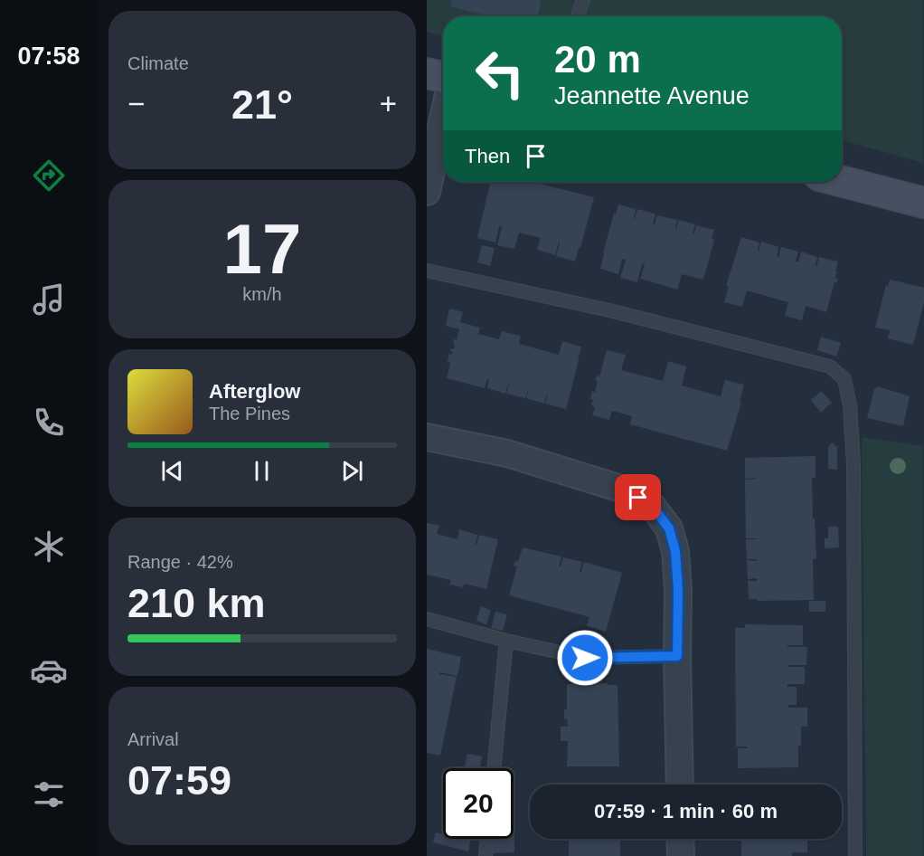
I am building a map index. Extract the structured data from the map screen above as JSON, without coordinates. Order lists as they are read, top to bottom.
{
  "page": {
    "tabs": "07:58",
    "tile": [
      "Climate",
      ["17", "km/h"],
      ["Range · 42%", "210 km"],
      ["Arrival", "07:59"]
    ],
    "turn": ["20 m", "Jeannette Avenue"],
    "heat": ["−", "21°", "+"],
    "then": "Then",
    "song": ["Afterglow", "The Pines"],
    "limit": "20",
    "trip": "07:59 · 1 min · 60 m"
  }
}
